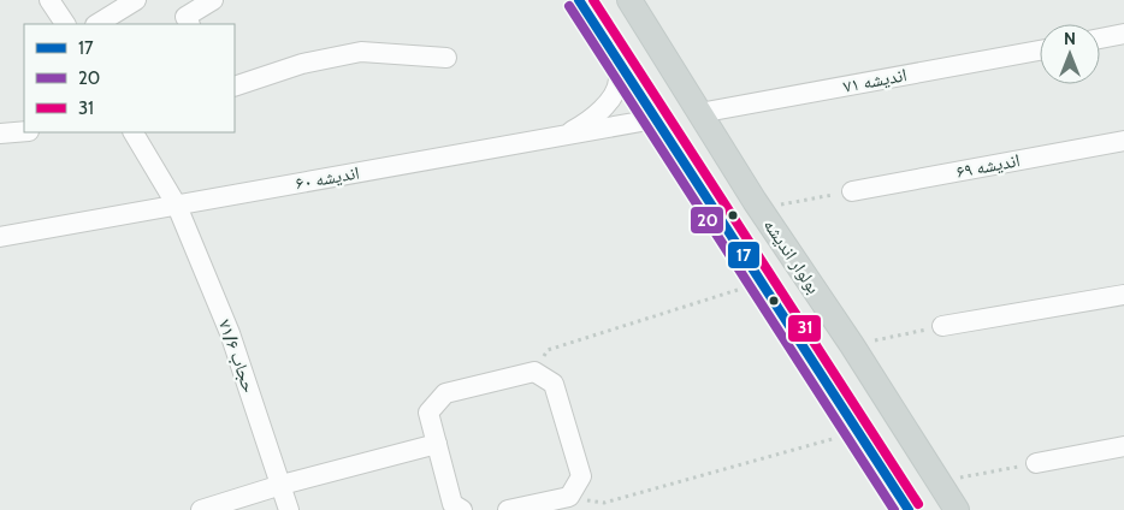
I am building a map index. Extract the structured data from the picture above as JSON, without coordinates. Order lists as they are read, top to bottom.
{
  "streets": {
    "main road": ["بولوار اندیشه"],
    "street": [
      "اندیشه ۷۱",
      "اندیشه ۶۹",
      "اندیشه ۶۰",
      "حجاب ۷۱/۶"
    ]
  },
  "crossings": [
    ["اندیشه ۷۱", "بولوار اندیشه"],
    ["اندیشه ۶۰", "حجاب ۷۱/۶"]
  ],
  "lines": ["transit line 17", "transit line 31", "transit line 20"],
  "legend": ["17", "20", "31"],
  "north": "top"
}
